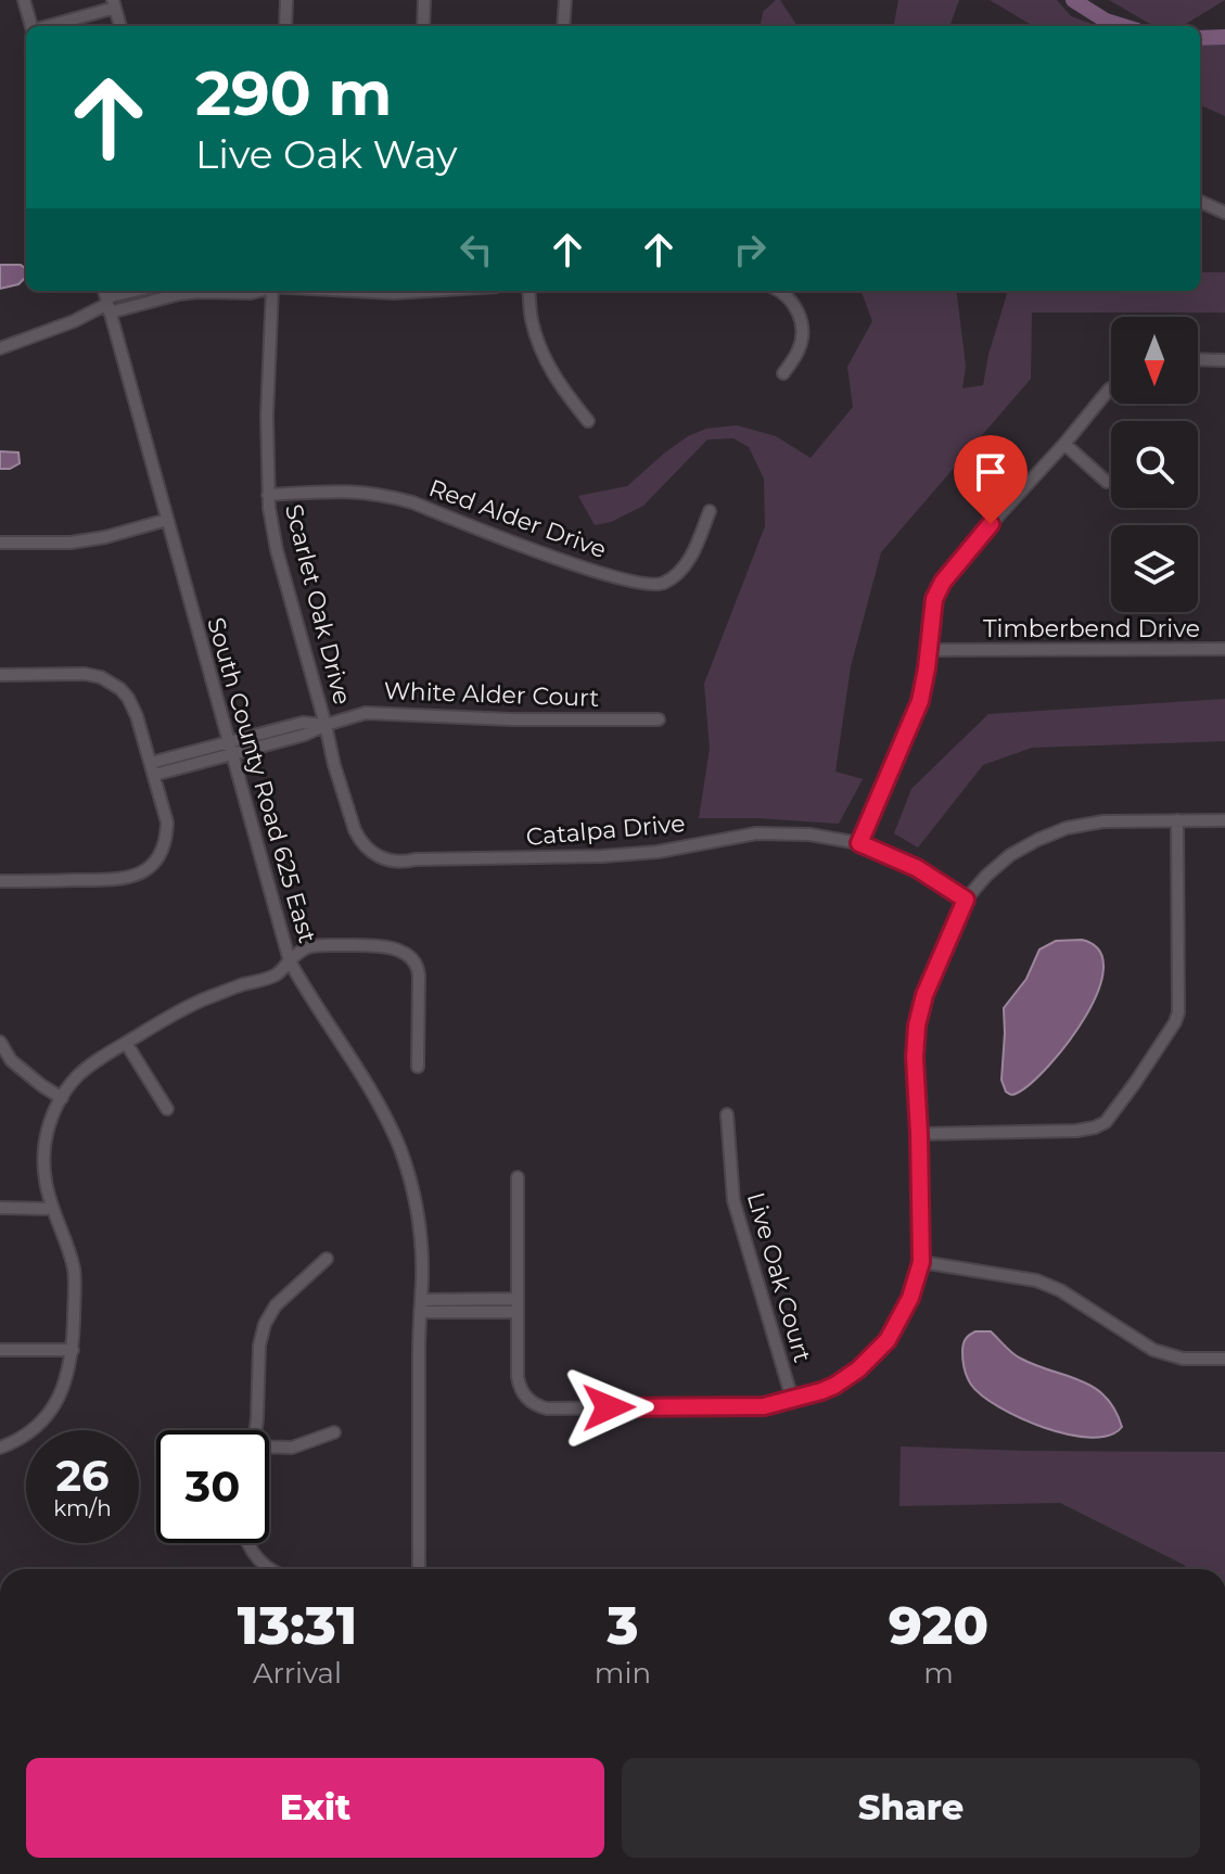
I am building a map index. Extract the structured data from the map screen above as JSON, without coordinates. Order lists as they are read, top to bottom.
{
  "streets": {
    "street": [
      "Red Alder Drive",
      "Scarlet Oak Drive",
      "Timberbend Drive",
      "White Alder Court",
      "South County Road 625 East",
      "Catalpa Drive",
      "Live Oak Court"
    ]
  },
  "crossings": [
    ["Red Alder Drive", "Scarlet Oak Drive"],
    ["Scarlet Oak Drive", "White Alder Court"],
    ["Scarlet Oak Drive", "Catalpa Drive"],
    ["White Alder Court", "South County Road 625 East"],
    ["White Alder Court", "Catalpa Drive"]
  ],
  "north": "bottom",
  "page": {
    "turn": ["290 m", "Live Oak Way"],
    "speed": "26 km/h",
    "limit": "30",
    "eta": [
      "13:31",
      "Arrival",
      "3",
      "min",
      "920",
      "m"
    ],
    "buttons": ["Exit", "Share"]
  }
}
